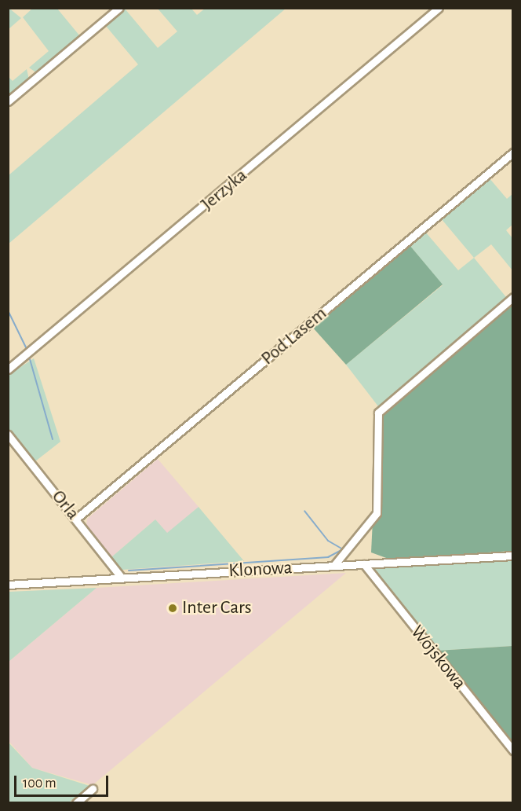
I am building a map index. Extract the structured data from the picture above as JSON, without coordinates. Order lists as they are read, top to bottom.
{
  "streets": {
    "street": [
      "Jerzyka",
      "Pod Lasem",
      "Orla",
      "Klonowa",
      "Wojskowa"
    ]
  },
  "crossings": [
    ["Pod Lasem", "Orla"],
    ["Orla", "Klonowa"],
    ["Klonowa", "Wojskowa"]
  ],
  "places": ["Inter Cars"],
  "scale_bar": "100 m"
}
